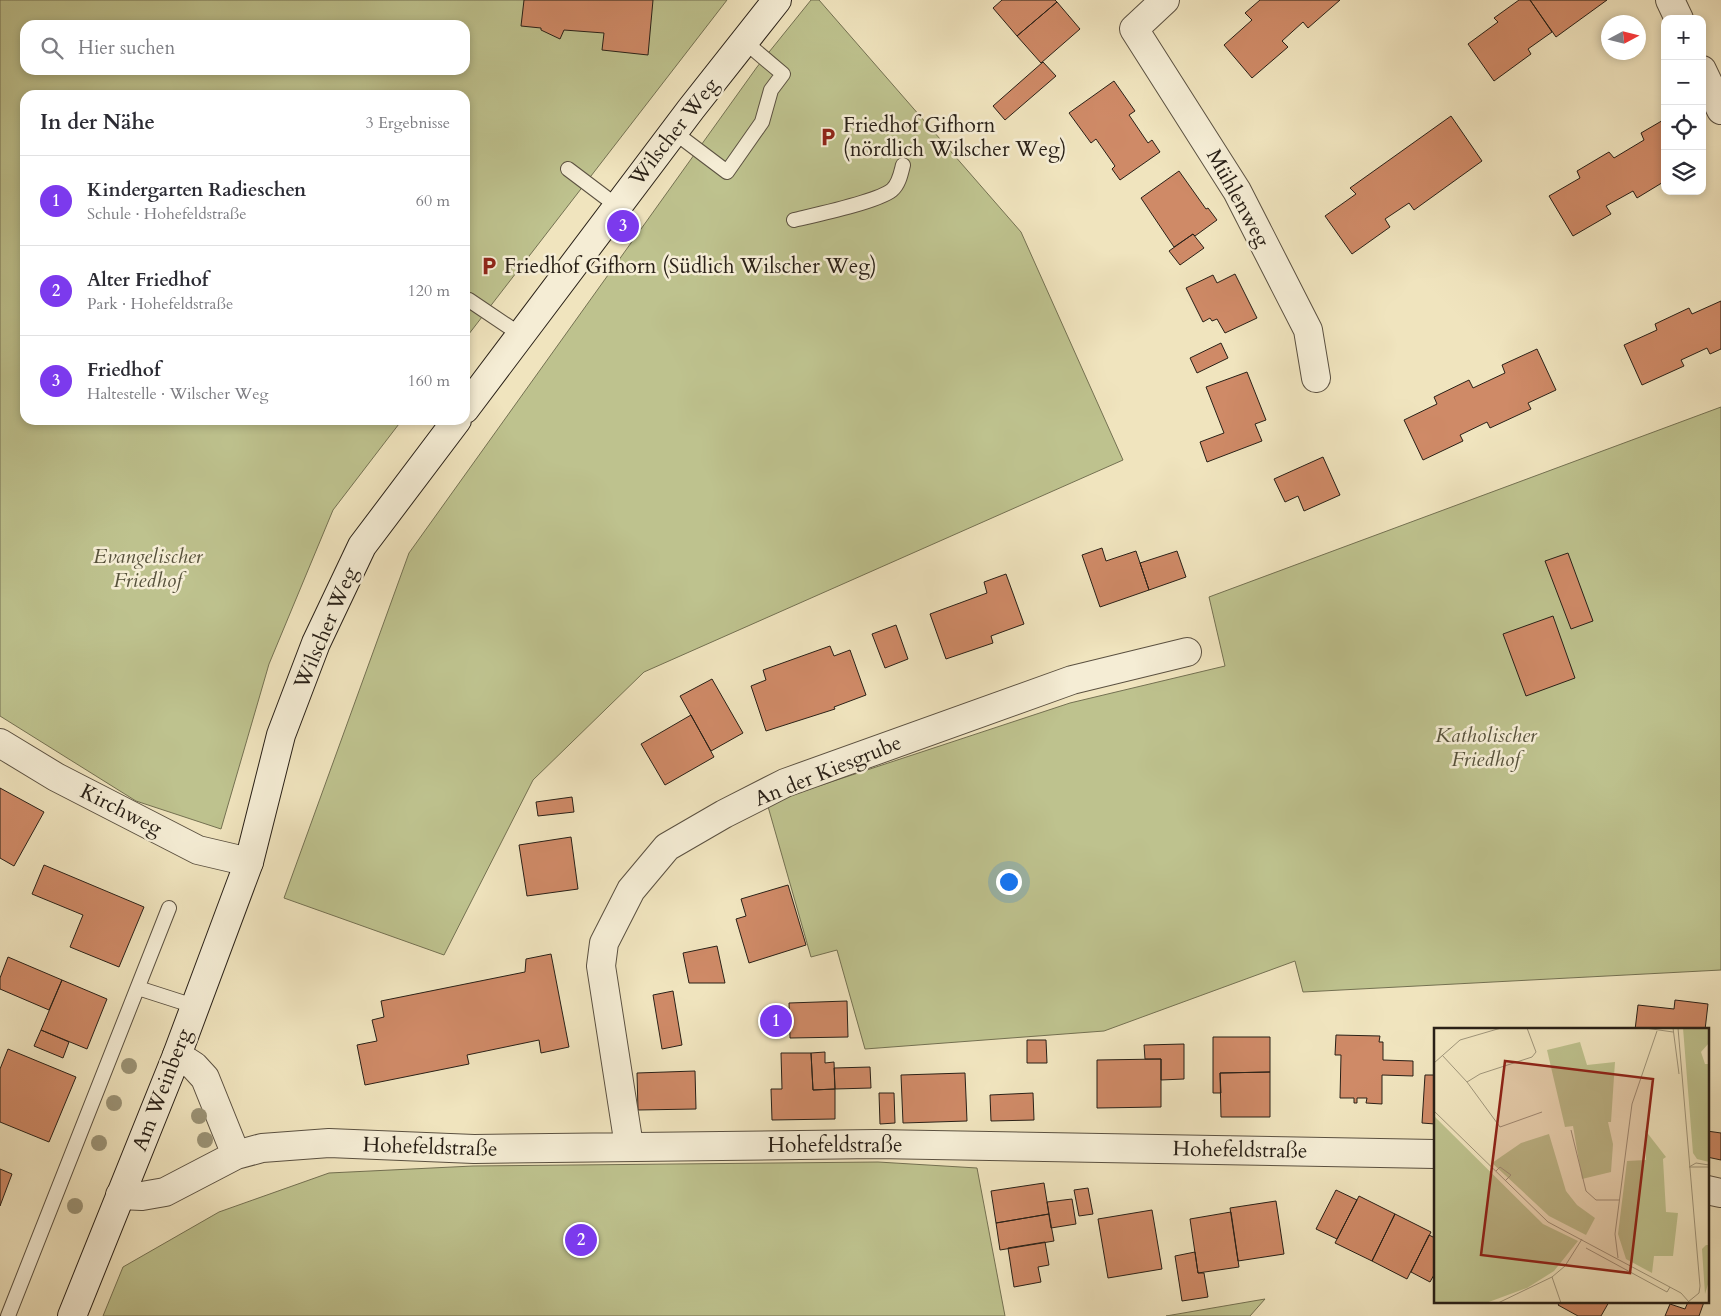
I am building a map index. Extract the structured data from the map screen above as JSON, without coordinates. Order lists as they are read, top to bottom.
{
  "streets": {
    "street": [
      "Wilscher Weg",
      "Mühlenweg",
      "An der Kiesgrube",
      "Kirchweg",
      "Am Weinberg",
      "Hohefeldstraße"
    ]
  },
  "crossings": [
    ["Wilscher Weg", "Kirchweg"],
    ["Wilscher Weg", "Am Weinberg"],
    ["An der Kiesgrube", "Hohefeldstraße"],
    ["Kirchweg", "Am Weinberg"],
    ["Am Weinberg", "Hohefeldstraße"]
  ],
  "parks": ["Evangelischer Friedhof", "Katholischer Friedhof"],
  "places": {
    "parking": ["Friedhof Gifhorn (nördlich Wilscher Weg)", "Friedhof Gifhorn (Südlich Wilscher Weg)"]
  },
  "north": "right",
  "page": {
    "map_buttons": ["+", "−"],
    "search": "Hier suchen",
    "heading": ["In der Nähe", "3 Ergebnisse"],
    "list": [
      {
        "mark": "1",
        "name": "Kindergarten Radieschen",
        "note": "Schule · Hohefeldstraße",
        "value": "60 m"
      },
      {
        "mark": "2",
        "name": "Alter Friedhof",
        "note": "Park · Hohefeldstraße",
        "value": "120 m"
      },
      {
        "mark": "3",
        "name": "Friedhof",
        "note": "Haltestelle · Wilscher Weg",
        "value": "160 m"
      }
    ],
    "pins": ["3", "1", "2"]
  }
}
